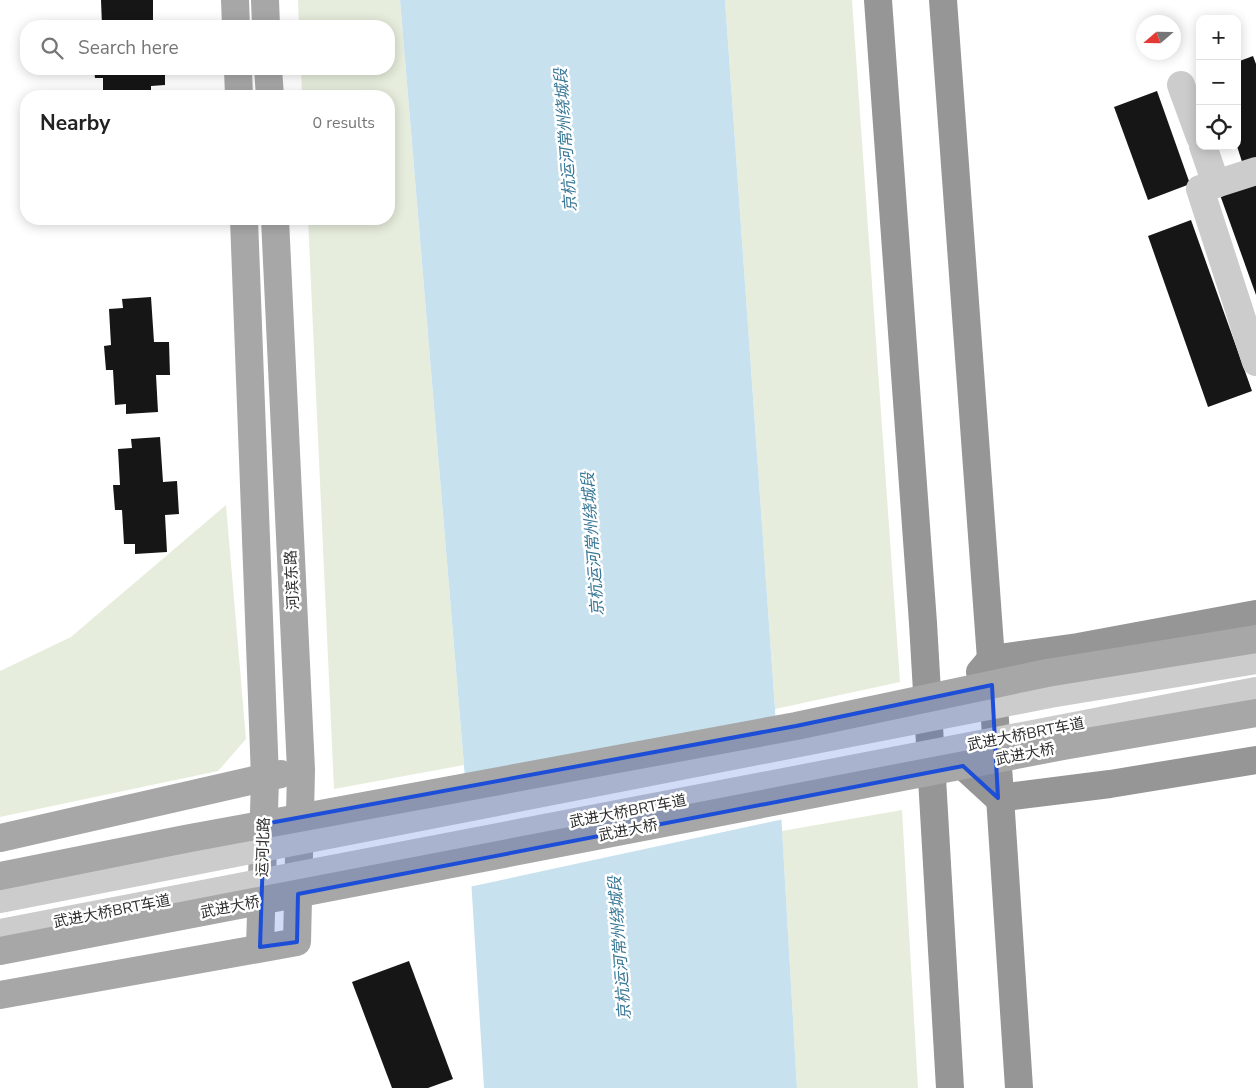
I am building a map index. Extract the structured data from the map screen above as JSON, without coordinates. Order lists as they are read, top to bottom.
{
  "streets": {
    "main road": ["河滨东路", "武进大桥", "运河北路"],
    "lane": ["武进大桥BRT车道"]
  },
  "crossings": [
    ["河滨东路", "运河北路"]
  ],
  "water": ["京杭运河常州绕城段"],
  "north": "left",
  "page": {
    "map_buttons": ["+", "−"],
    "search": "Search here",
    "heading": ["Nearby", "0 results"]
  }
}
